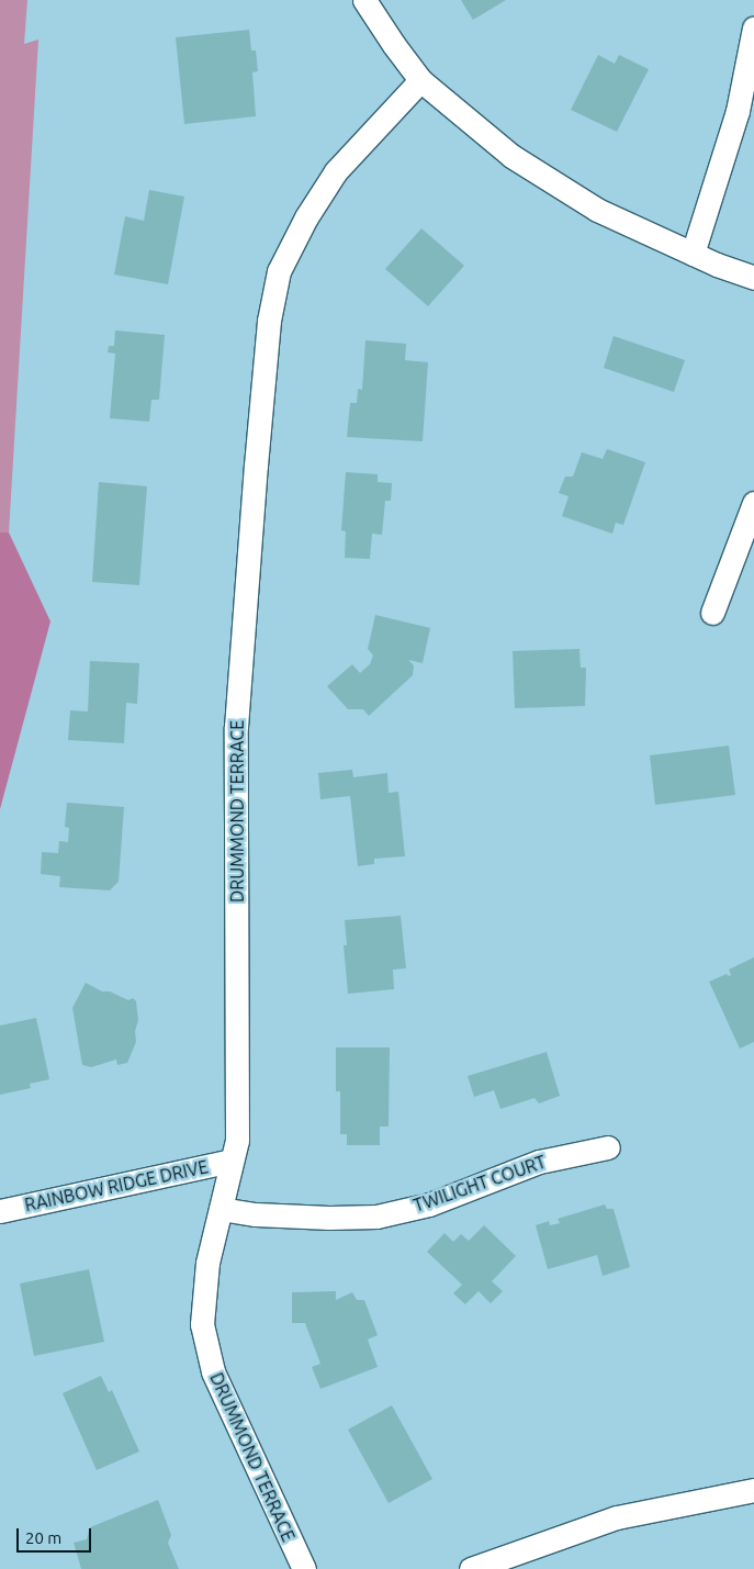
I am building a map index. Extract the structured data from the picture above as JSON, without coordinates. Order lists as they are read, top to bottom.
{
  "streets": {
    "street": ["DRUMMOND TERRACE", "TWILIGHT COURT", "RAINBOW RIDGE DRIVE"]
  },
  "crossings": [
    ["DRUMMOND TERRACE", "TWILIGHT COURT"],
    ["DRUMMOND TERRACE", "RAINBOW RIDGE DRIVE"]
  ],
  "scale_bar": "20 m"
}
